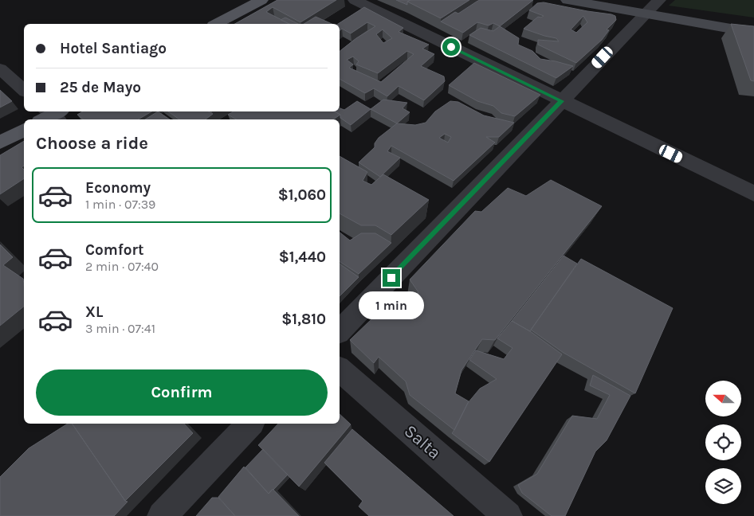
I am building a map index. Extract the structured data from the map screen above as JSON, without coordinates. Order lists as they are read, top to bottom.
{
  "streets": {
    "street": ["Salta"]
  },
  "north": "left",
  "page": {
    "banner": ["Hotel Santiago", "25 de Mayo"],
    "heading": "Choose a ride",
    "list": [
      {
        "name": "Economy",
        "note": "1 min · 07:39",
        "value": "$1,060"
      },
      {
        "name": "Comfort",
        "note": "2 min · 07:40",
        "value": "$1,440"
      },
      {
        "name": "XL",
        "note": "3 min · 07:41",
        "value": "$1,810"
      }
    ],
    "bubble": "1 min",
    "buttons": "Confirm"
  }
}
